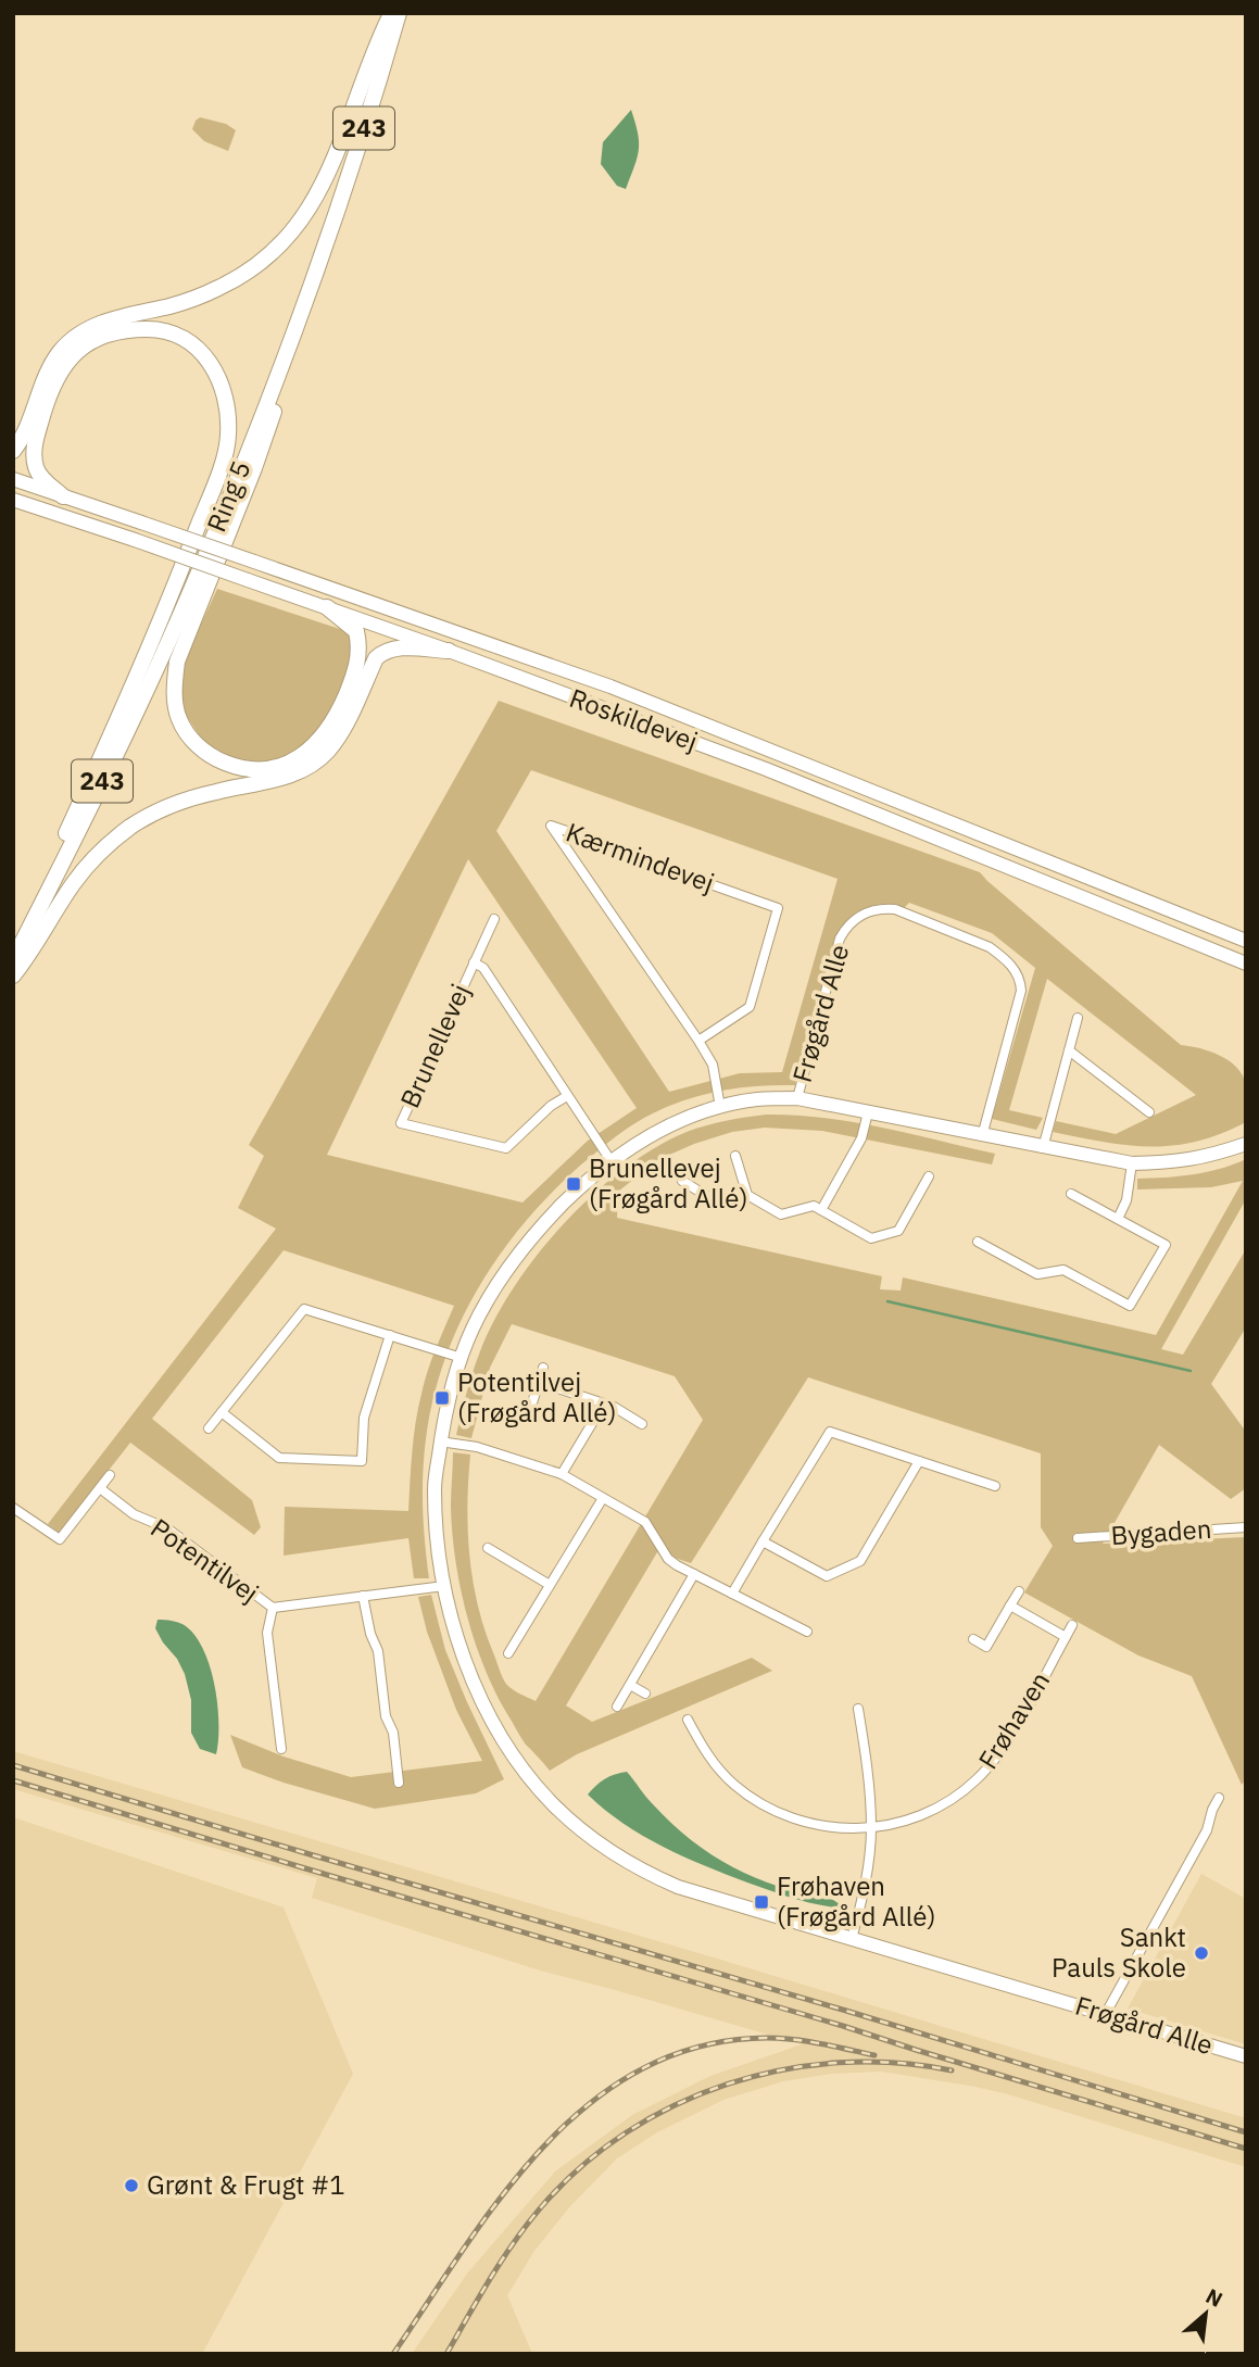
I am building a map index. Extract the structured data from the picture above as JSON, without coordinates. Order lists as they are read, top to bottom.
{
  "streets": {
    "highway": ["243", "Ring 5"],
    "main road": ["Roskildevej", "Frøgård Alle"],
    "street": [
      "Kærmindevej",
      "Brunellevej",
      "Bygaden",
      "Potentilvej",
      "Frøhaven"
    ]
  },
  "crossings": [
    ["Kærmindevej", "Frøgård Alle"],
    ["Frøgård Alle", "Brunellevej"],
    ["Frøgård Alle", "Potentilvej"]
  ],
  "places": {
    "transit": ["Brunellevej (Frøgård Allé)", "Potentilvej (Frøgård Allé)", "Frøhaven (Frøgård Allé)"],
    "other": ["Sankt Pauls Skole", "Grønt & Frugt #1"]
  },
  "north": "top right"
}
